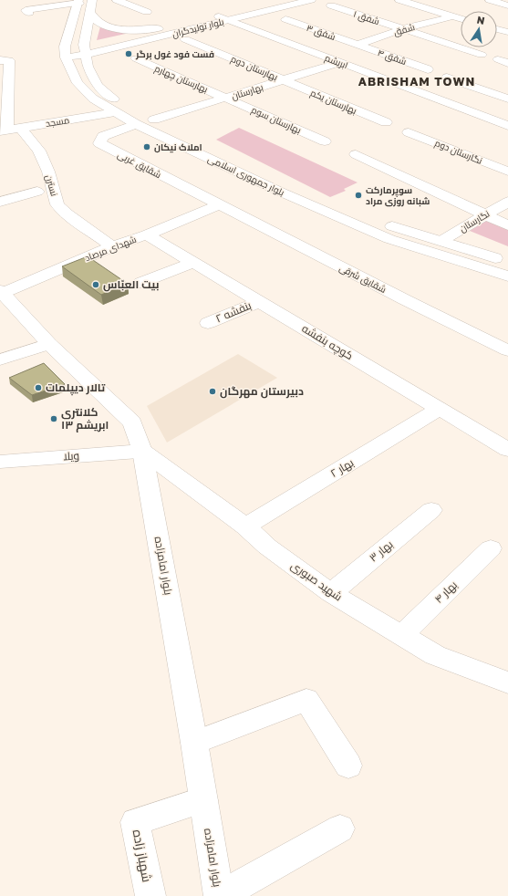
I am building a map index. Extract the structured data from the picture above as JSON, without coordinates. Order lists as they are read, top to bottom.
{
  "streets": {
    "street": [
      "شفق ۱",
      "بلوار تولیدگران",
      "شفق",
      "شفق ۳",
      "شفق ۴",
      "ابریشم",
      "بهارستان دوم",
      "بهارستان چهارم",
      "بهارستان",
      "بهارستان یکم",
      "بهارستان سوم",
      "مسجد",
      "نگارستان دوم",
      "شقایق غربی",
      "بلوار جمهوری اسلامی",
      "نسترن",
      "نگارستان",
      "شهدای مرصاد",
      "شقایق شرقی",
      "بنفشه ۲",
      "کوچه بنفشه",
      "ویلا",
      "بهار ۲",
      "بهار ۳",
      "بلوار امامزاده",
      "شهید صبوری",
      "بهار ۴",
      "شهباز زاده"
    ]
  },
  "crossings": [
    ["شفق ۱", "شفق"],
    ["بلوار تولیدگران", "ابریشم"],
    ["بلوار تولیدگران", "بلوار جمهوری اسلامی"],
    ["شفق", "شفق ۳"],
    ["شفق", "شفق ۴"],
    ["شفق ۳", "شفق ۴"],
    ["ابریشم", "بهارستان"],
    ["بهارستان دوم", "بهارستان"],
    ["بهارستان دوم", "بهارستان یکم"],
    ["بهارستان چهارم", "بهارستان"],
    ["بهارستان چهارم", "بهارستان سوم"],
    ["بهارستان", "بهارستان یکم"],
    ["بهارستان", "بهارستان سوم"],
    ["بهارستان", "بلوار جمهوری اسلامی"],
    ["مسجد", "بلوار جمهوری اسلامی"],
    ["مسجد", "نسترن"],
    ["شقایق غربی", "بلوار جمهوری اسلامی"],
    ["شقایق غربی", "شهدای مرصاد"],
    ["شقایق غربی", "شقایق شرقی"],
    ["بلوار جمهوری اسلامی", "نگارستان"],
    ["نسترن", "شهدای مرصاد"],
    ["شهدای مرصاد", "شقایق شرقی"],
    ["شهدای مرصاد", "کوچه بنفشه"],
    ["شهدای مرصاد", "بلوار امامزاده"],
    ["بنفشه ۲", "کوچه بنفشه"],
    ["کوچه بنفشه", "بهار ۲"],
    ["ویلا", "بلوار امامزاده"],
    ["ویلا", "شهید صبوری"],
    ["بهار ۲", "شهید صبوری"],
    ["بهار ۳", "شهید صبوری"],
    ["بلوار امامزاده", "شهید صبوری"],
    ["بلوار امامزاده", "شهباز زاده"],
    ["شهید صبوری", "بهار ۴"]
  ],
  "districts": ["ABRISHAM TOWN"],
  "places": [
    "فست فود غول برگر",
    "املاک نیکان",
    "سوپرمارکت شبانه روزی مراد",
    "بیت العبّاس",
    "تالار دیپلمات",
    "دبیرستان مهرگان",
    "کلانتری ۱۳ ابریشم"
  ],
  "north": "top"
}
